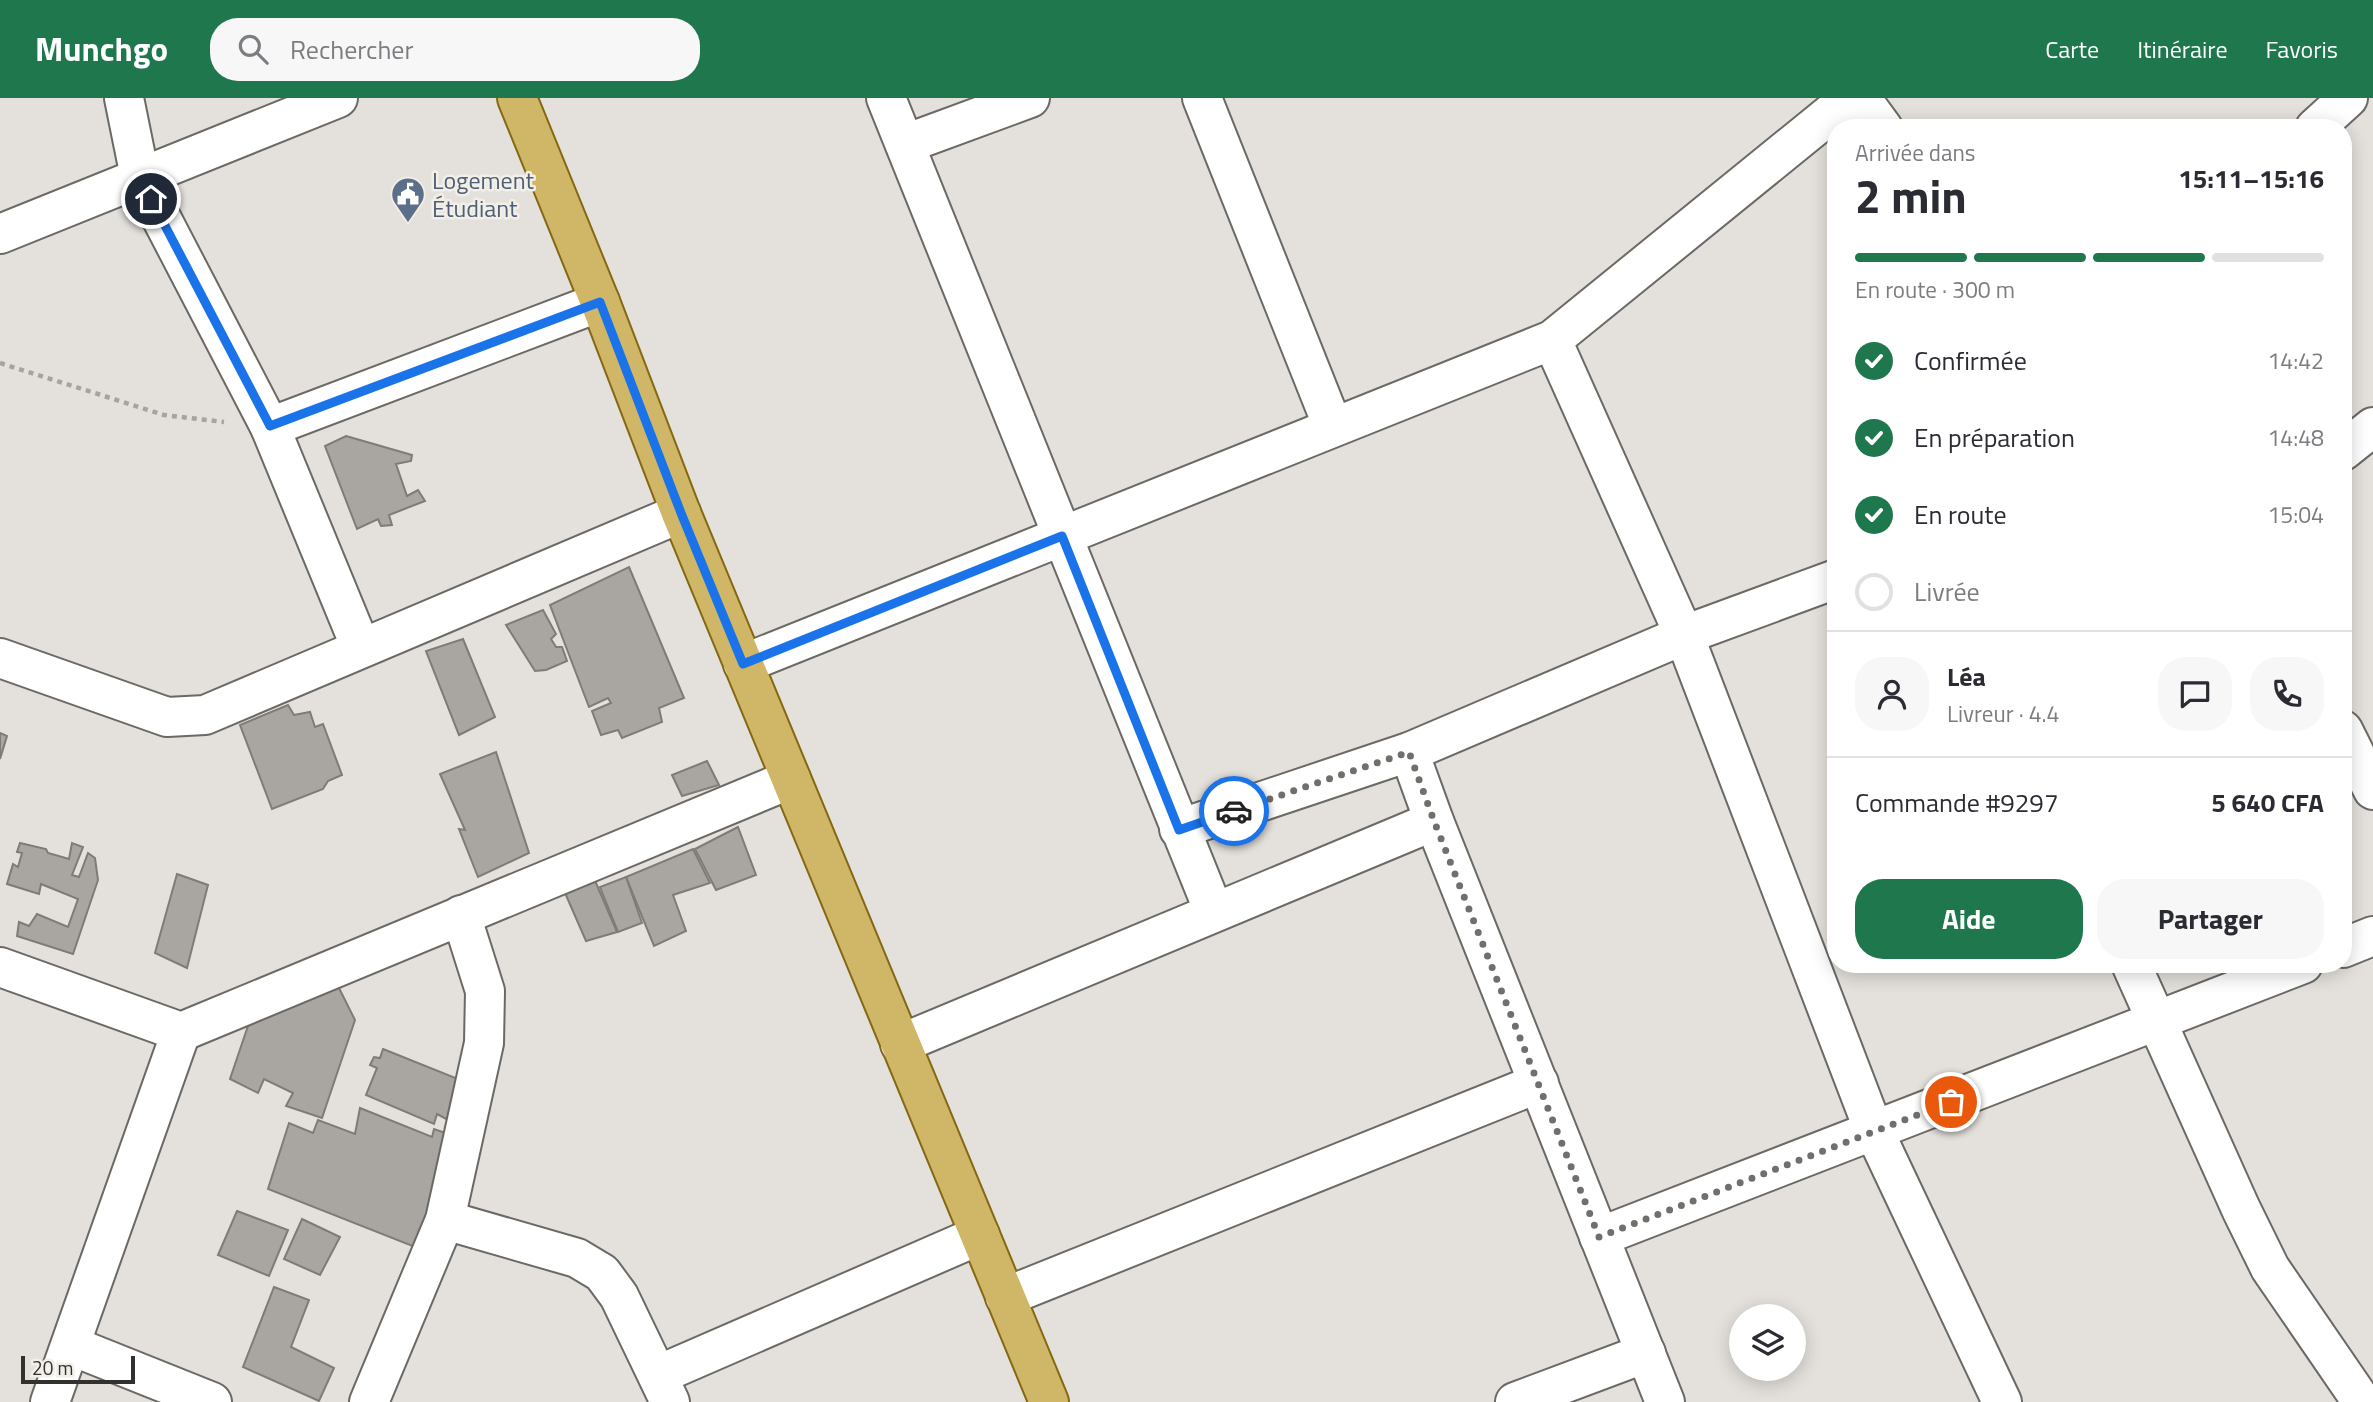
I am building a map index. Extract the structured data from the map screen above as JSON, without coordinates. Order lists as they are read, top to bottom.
{
  "places": {
    "public building": ["Logement Étudiant"]
  },
  "scale_bar": "20 m",
  "page": {
    "header": "Munchgo",
    "search": "Rechercher",
    "nav": ["Carte", "Itinéraire", "Favoris"],
    "heading": ["2 min", "Arrivée dans", "15:11–15:16"],
    "panel": [
      "Léa",
      "Livreur · 4.4",
      "Commande #9297",
      "5 640 CFA"
    ],
    "bar": "En route · 300 m",
    "list": [
      ["Confirmée", "14:42"],
      ["En préparation", "14:48"],
      ["En route", "15:04"],
      "Livrée"
    ],
    "buttons": ["Aide", "Partager"],
    "scale": "20 m"
  }
}
